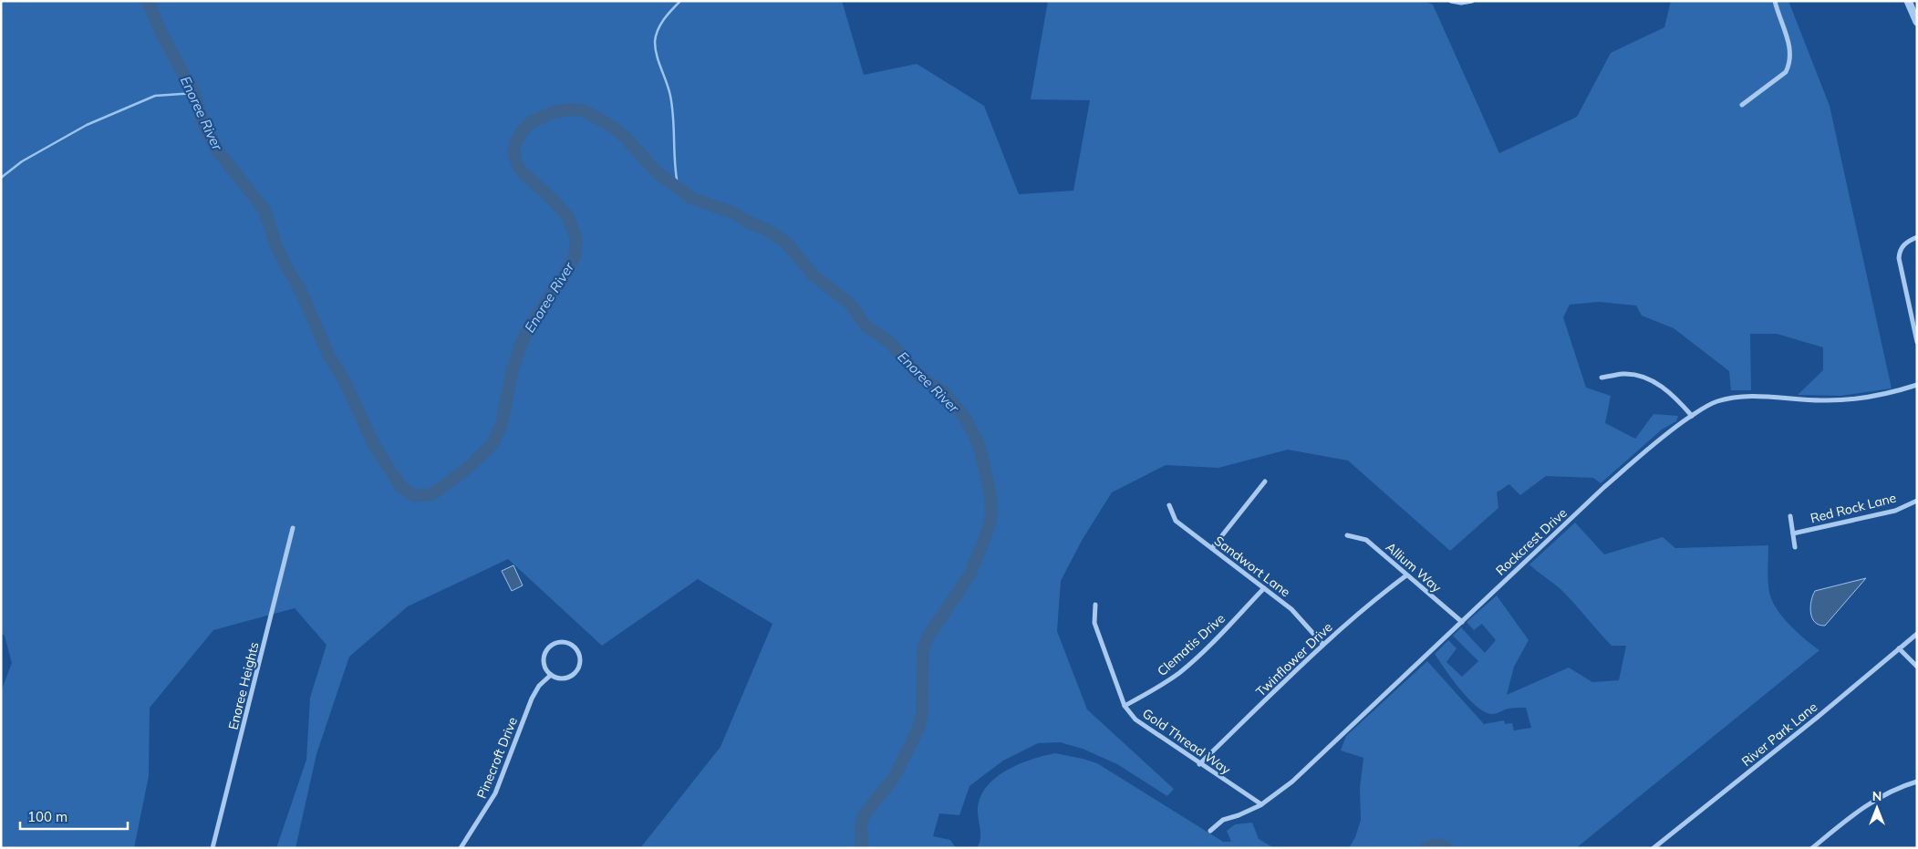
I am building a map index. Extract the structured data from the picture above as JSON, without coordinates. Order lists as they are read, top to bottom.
{
  "streets": {
    "street": [
      "Red Rock Lane",
      "Rockcrest Drive",
      "Sandwort Lane",
      "Allium Way",
      "Clematis Drive",
      "Twinflower Drive",
      "Enoree Heights",
      "River Park Lane",
      "Gold Thread Way",
      "Pinecroft Drive"
    ]
  },
  "crossings": [
    ["Rockcrest Drive", "Allium Way"],
    ["Rockcrest Drive", "Gold Thread Way"],
    ["Sandwort Lane", "Clematis Drive"],
    ["Sandwort Lane", "Twinflower Drive"],
    ["Allium Way", "Twinflower Drive"],
    ["Clematis Drive", "Gold Thread Way"],
    ["Twinflower Drive", "Gold Thread Way"]
  ],
  "water": ["Enoree River"],
  "scale_bar": "100 m",
  "north": "top"
}
